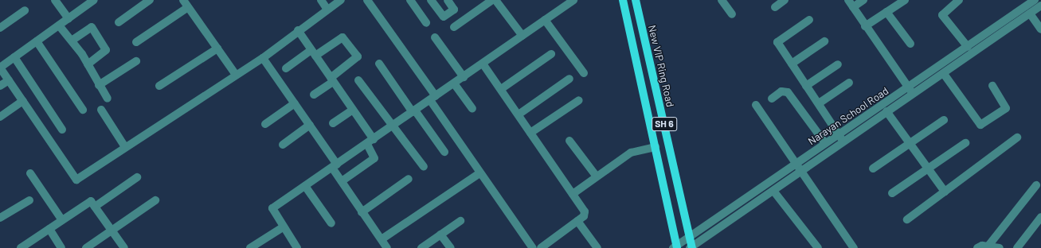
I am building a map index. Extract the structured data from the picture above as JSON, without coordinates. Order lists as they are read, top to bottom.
{
  "streets": {
    "main road": ["New VIP Ring Road", "SH 6"],
    "street": ["Narayan School Road"]
  },
  "crossings": [
    ["New VIP Ring Road", "Narayan School Road"],
    ["Narayan School Road", "SH 6"]
  ]
}
